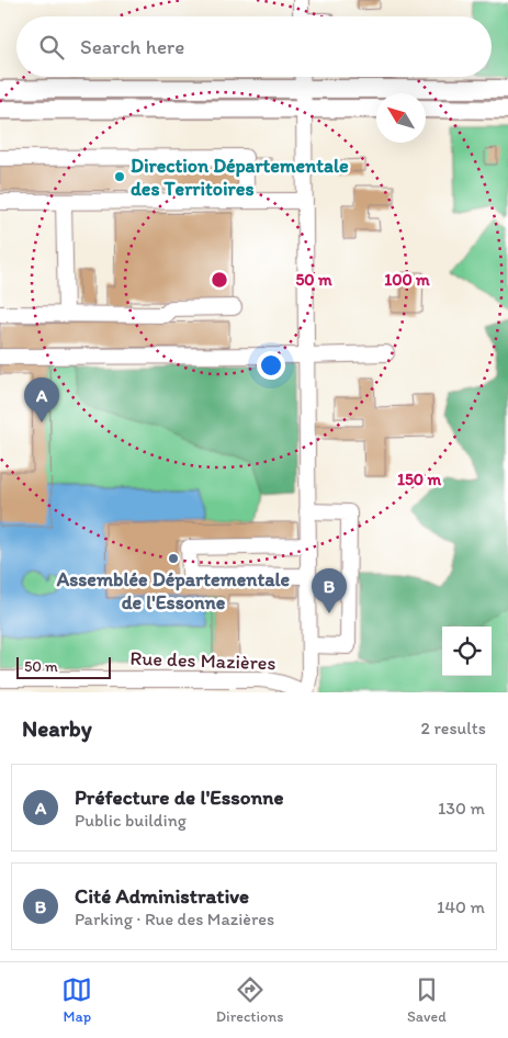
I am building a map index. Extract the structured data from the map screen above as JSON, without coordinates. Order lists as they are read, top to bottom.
{
  "streets": {
    "street": ["Rue des Mazières"]
  },
  "places": ["Direction Départementale des Territoires", "Assemblée Départementale de l'Essonne"],
  "scale_bar": "50 m",
  "north": "top left",
  "page": {
    "search": "Search here",
    "pins": ["A", "B"],
    "scale": "50 m",
    "heading": ["Nearby", "2 results"],
    "list": [
      {
        "mark": "A",
        "name": "Préfecture de l'Essonne",
        "note": "Public building",
        "value": "130 m"
      },
      {
        "mark": "B",
        "name": "Cité Administrative",
        "note": "Parking · Rue des Mazières",
        "value": "140 m"
      }
    ],
    "nav": ["Map", "Directions", "Saved"]
  },
  "rings": ["50 m", "100 m", "150 m"]
}
